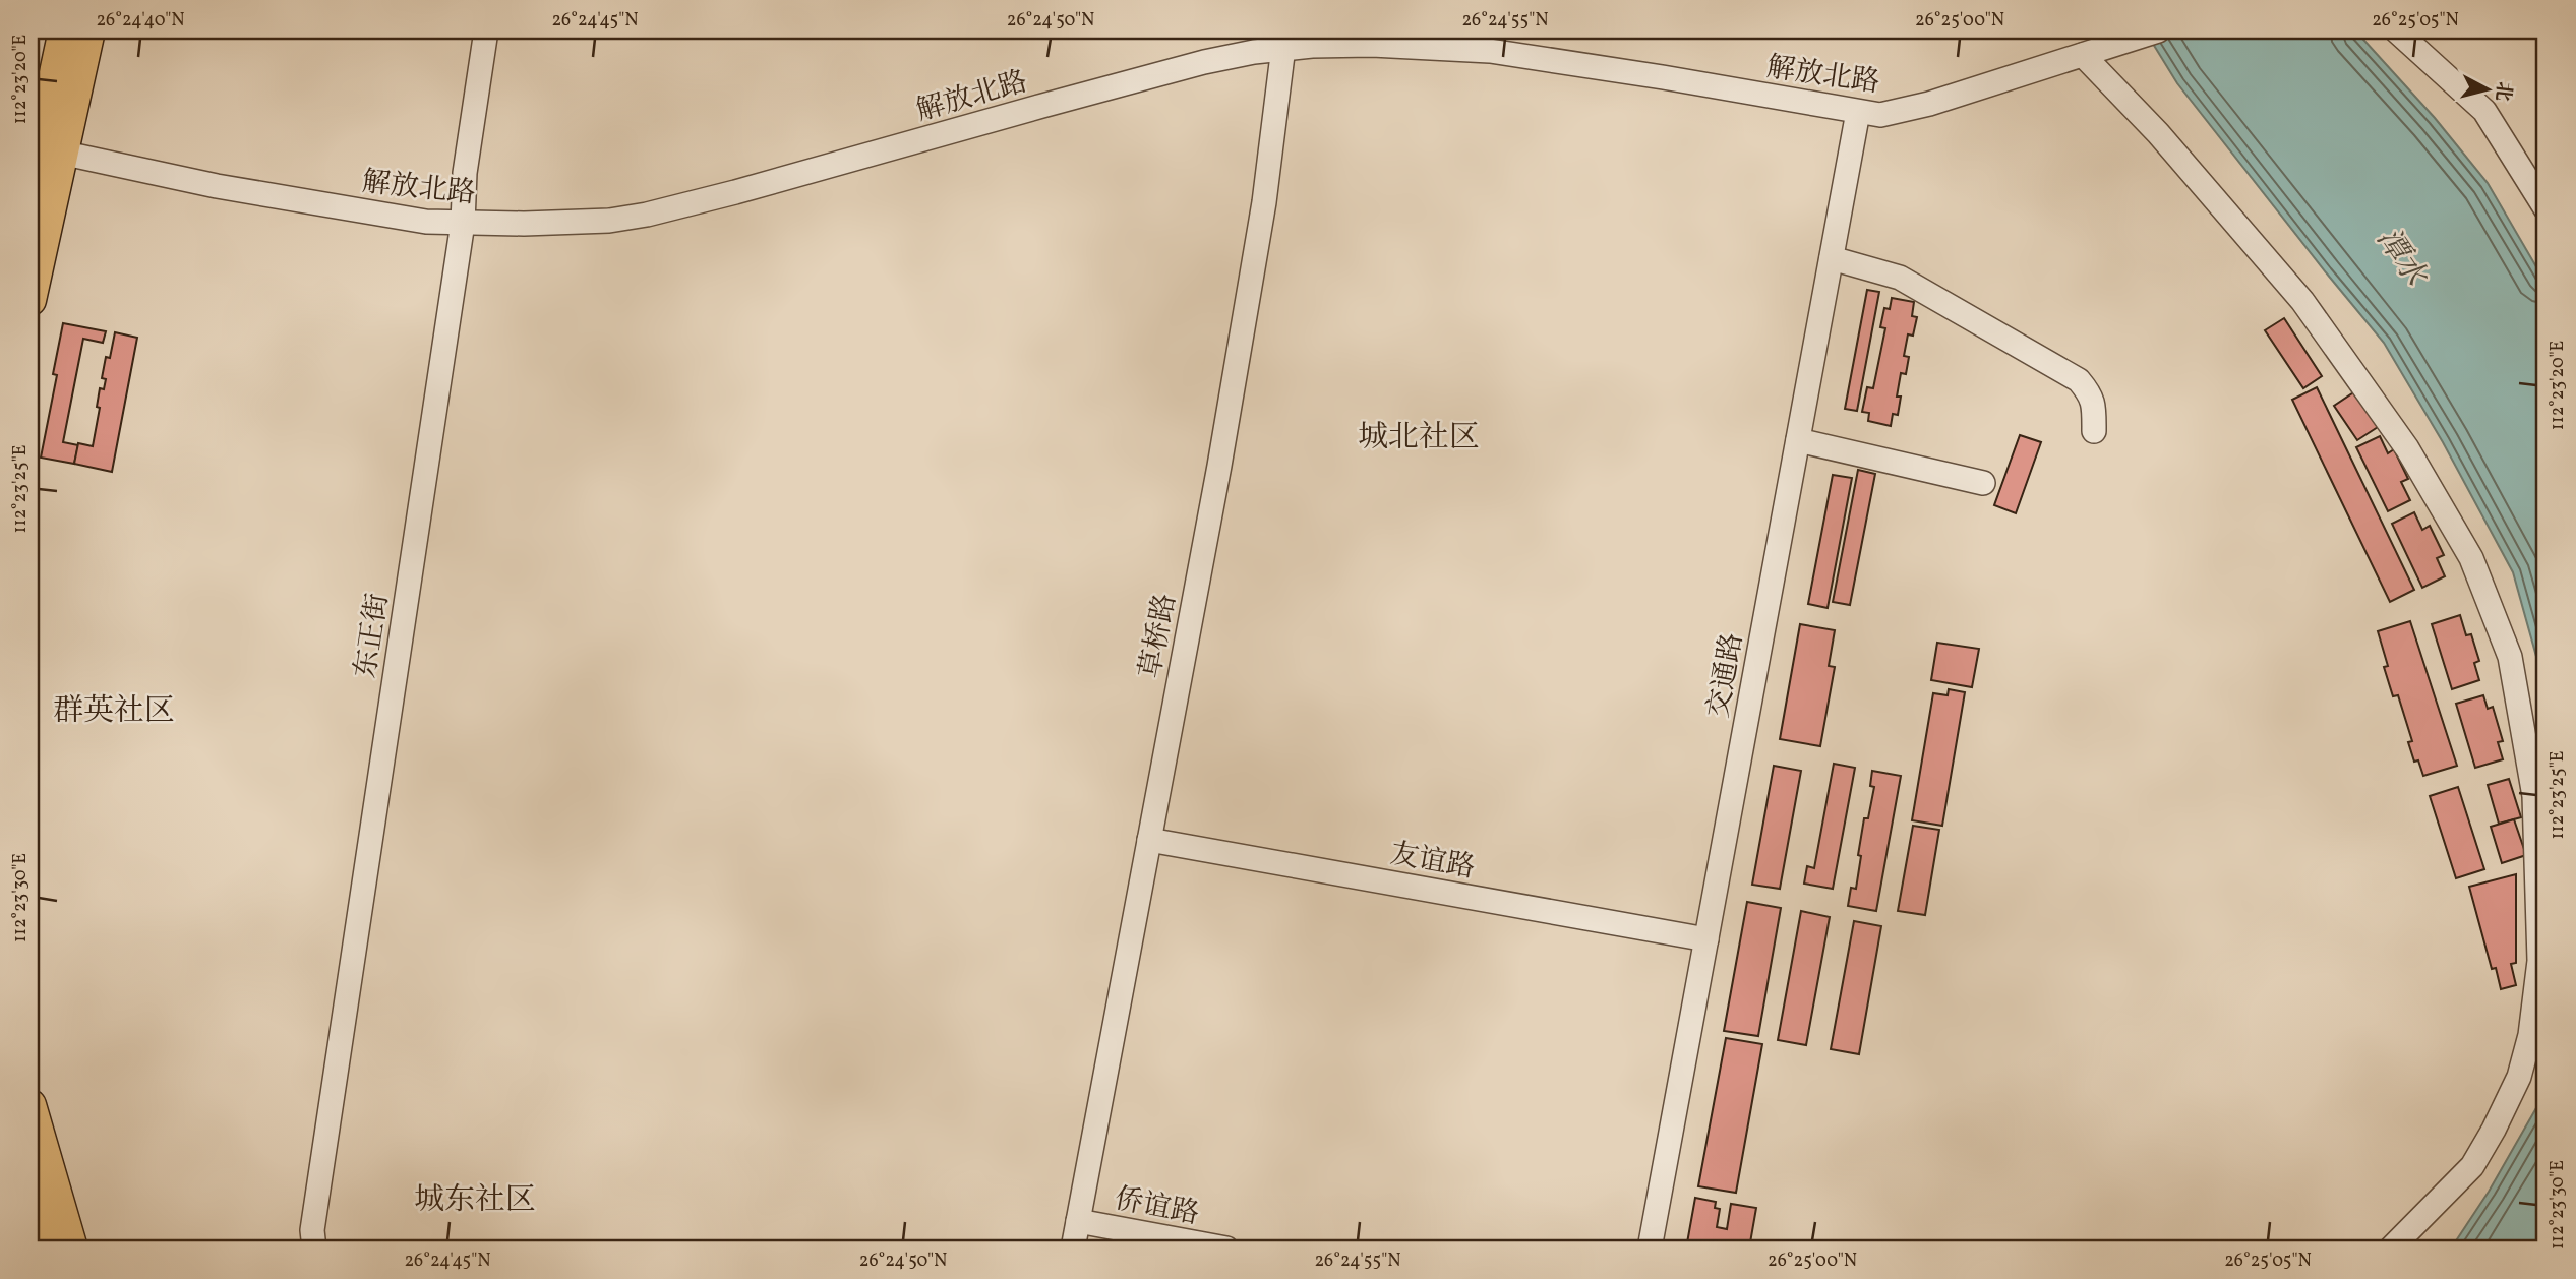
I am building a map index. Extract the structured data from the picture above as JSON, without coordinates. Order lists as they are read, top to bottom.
{
  "streets": {
    "street": [
      "解放北路",
      "东正街",
      "草桥路",
      "交通路",
      "友谊路",
      "侨谊路"
    ]
  },
  "crossings": [
    ["解放北路", "东正街"],
    ["解放北路", "草桥路"],
    ["解放北路", "交通路"],
    ["草桥路", "友谊路"],
    ["草桥路", "侨谊路"],
    ["交通路", "友谊路"]
  ],
  "districts": ["城北社区", "群英社区", "城东社区"],
  "water": ["潭水"],
  "north": "right",
  "coordinates": [
    "26°24'40\"N",
    "26°24'45\"N",
    "26°24'50\"N",
    "26°24'55\"N",
    "26°25'00\"N",
    "26°25'05\"N",
    "112°23'20\"E",
    "112°23'25\"E",
    "112°23'30\"E"
  ]
}
